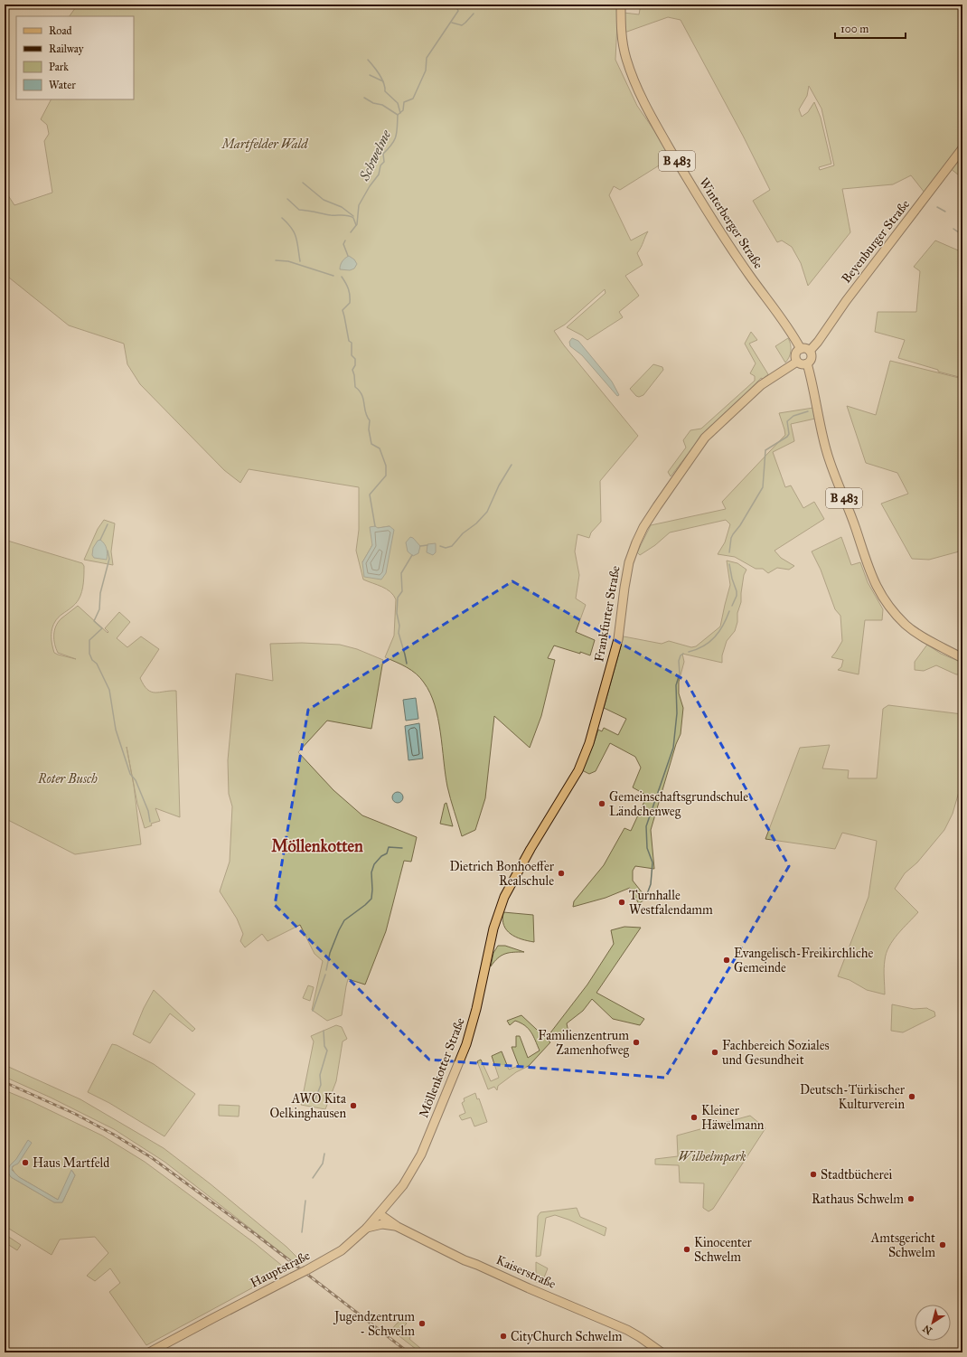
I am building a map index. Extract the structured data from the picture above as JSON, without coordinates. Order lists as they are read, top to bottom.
{
  "streets": {
    "main road": [
      "B 483",
      "Winterberger Straße",
      "Beyenburger Straße",
      "Frankfurter Straße",
      "Möllenkotter Straße",
      "Hauptstraße",
      "Kaiserstraße"
    ]
  },
  "crossings": [
    ["B 483", "Winterberger Straße"],
    ["B 483", "Beyenburger Straße"],
    ["B 483", "Frankfurter Straße"],
    ["Winterberger Straße", "Beyenburger Straße"],
    ["Winterberger Straße", "Frankfurter Straße"],
    ["Beyenburger Straße", "Frankfurter Straße"],
    ["Frankfurter Straße", "Möllenkotter Straße"],
    ["Möllenkotter Straße", "Hauptstraße"],
    ["Hauptstraße", "Kaiserstraße"]
  ],
  "districts": ["Möllenkotten"],
  "water": ["Schwelme"],
  "parks": ["Martfelder Wald", "Roter Busch", "Wilhelmpark"],
  "places": [
    "Gemeinschaftsgrundschule Ländchenweg",
    "Dietrich Bonhoeffer Realschule",
    "Turnhalle Westfalendamm",
    "Evangelisch-Freikirchliche Gemeinde",
    "Familienzentrum Zamenhofweg",
    "Fachbereich Soziales und Gesundheit",
    "Deutsch-Türkischer Kulturverein",
    "AWO Kita Oelkinghausen",
    "Kleiner Häwelmann",
    "Haus Martfeld",
    "Stadtbücherei",
    "Rathaus Schwelm",
    "Amtsgericht Schwelm",
    "Kinocenter Schwelm",
    "Jugendzentrum - Schwelm",
    "CityChurch Schwelm"
  ],
  "legend": [
    "Road",
    "Railway",
    "Park",
    "Water"
  ],
  "scale_bar": "100 m",
  "north": "bottom left"
}
